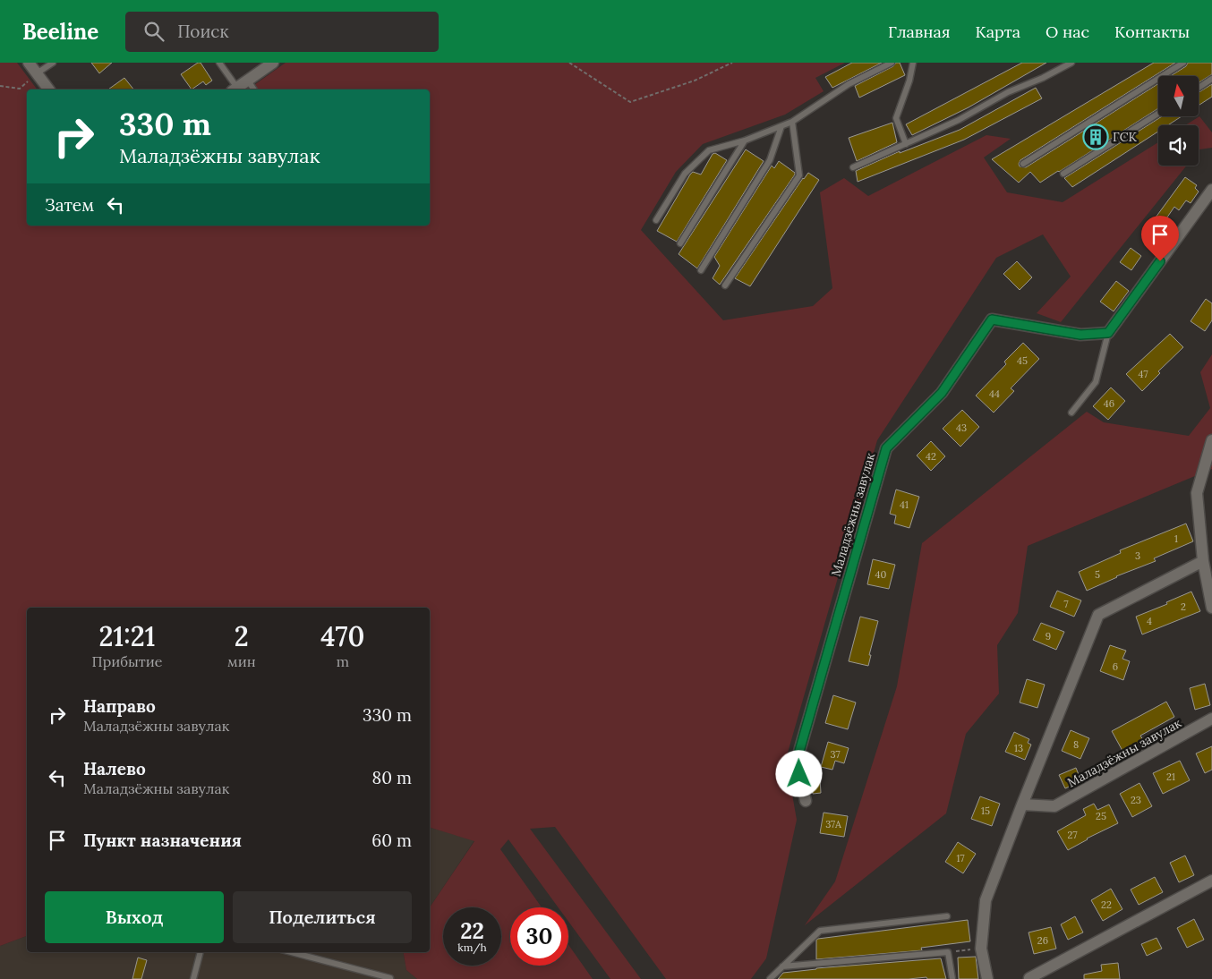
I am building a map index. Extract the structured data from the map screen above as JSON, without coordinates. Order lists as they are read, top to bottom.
{
  "streets": {
    "street": ["Маладзёжны завулак"]
  },
  "places": {
    "building": ["ГСК"]
  },
  "house_numbers": [
    "45",
    "47",
    "44",
    "46",
    "43",
    "42",
    "41",
    "1",
    "3",
    "40",
    "5",
    "7",
    "2",
    "4",
    "9",
    "6",
    "8",
    "13",
    "37",
    "21",
    "23",
    "15",
    "25",
    "37А",
    "27",
    "17",
    "22",
    "26"
  ],
  "north": "top",
  "page": {
    "header": "Beeline",
    "search": "Поиск",
    "nav": [
      "Главная",
      "Карта",
      "О нас",
      "Контакты"
    ],
    "turn": ["330 m", "Маладзёжны завулак"],
    "then": "Затем",
    "eta": [
      "21:21",
      "Прибытие",
      "2",
      "мин",
      "470",
      "m"
    ],
    "list": [
      {
        "name": "Направо",
        "note": "Маладзёжны завулак",
        "value": "330 m"
      },
      {
        "name": "Налево",
        "note": "Маладзёжны завулак",
        "value": "80 m"
      },
      {
        "name": "Пункт назначения",
        "value": "60 m"
      }
    ],
    "buttons": ["Выход", "Поделиться"],
    "speed": "22 km/h",
    "limit": "30"
  }
}
